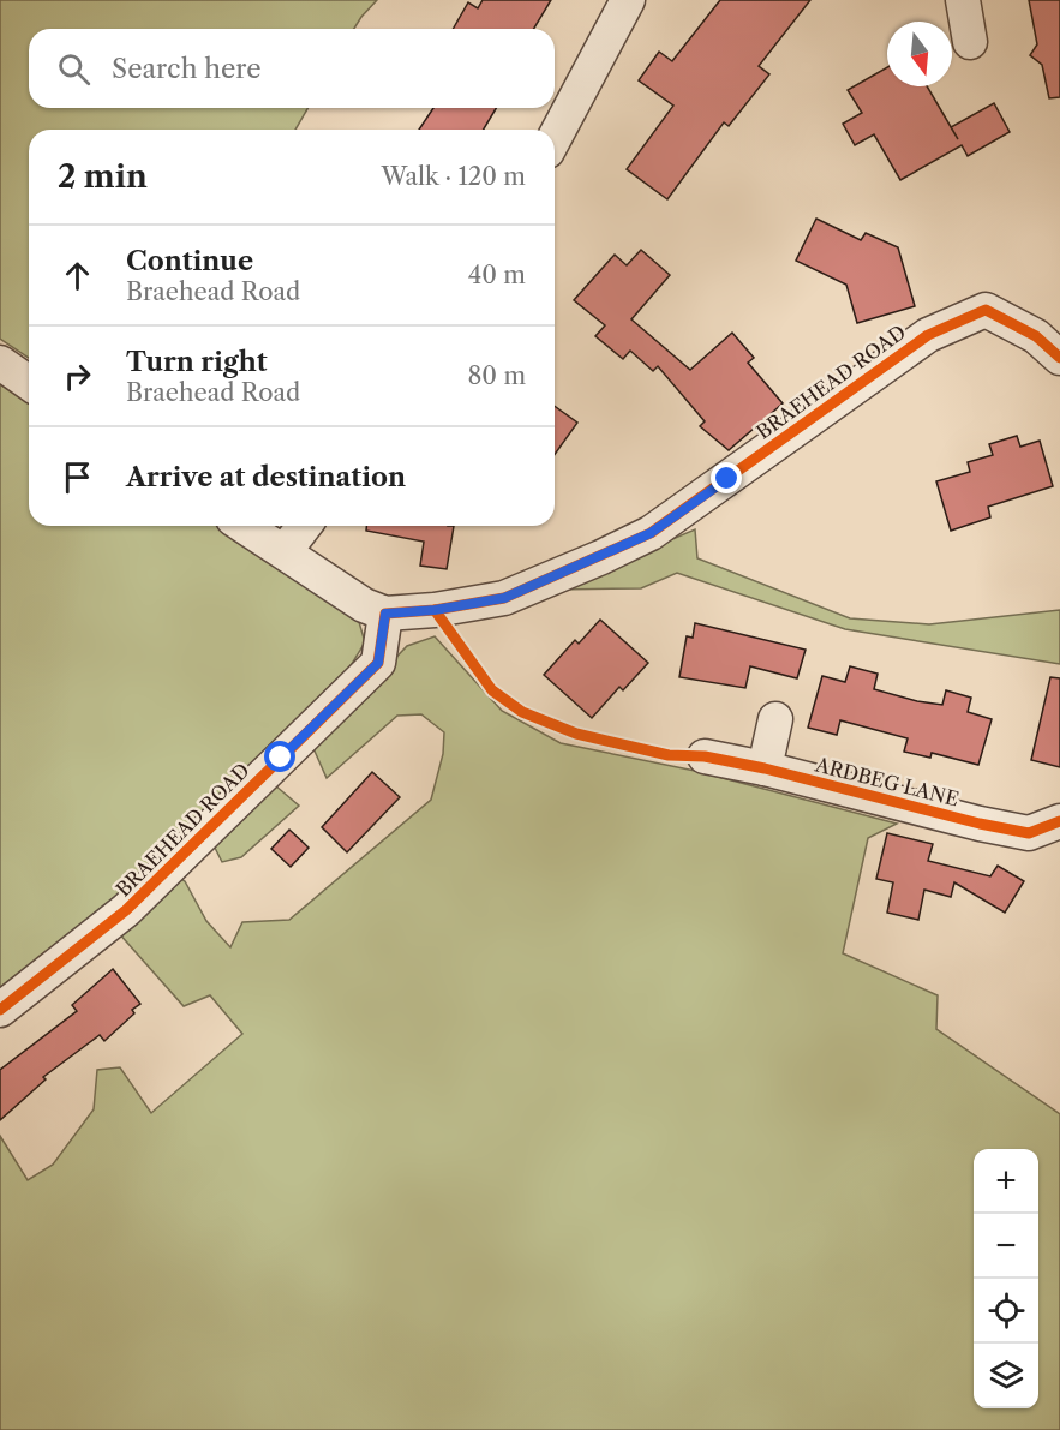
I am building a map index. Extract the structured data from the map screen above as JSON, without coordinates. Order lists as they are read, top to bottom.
{
  "streets": {
    "street": ["BRAEHEAD ROAD", "ARDBEG LANE"]
  },
  "north": "bottom",
  "page": {
    "search": "Search here",
    "heading": ["2 min", "Walk · 120 m"],
    "list": [
      ["Continue", "Braehead Road", "40 m"],
      ["Turn right", "Braehead Road", "80 m"],
      "Arrive at destination"
    ],
    "map_buttons": ["+", "−"]
  }
}
